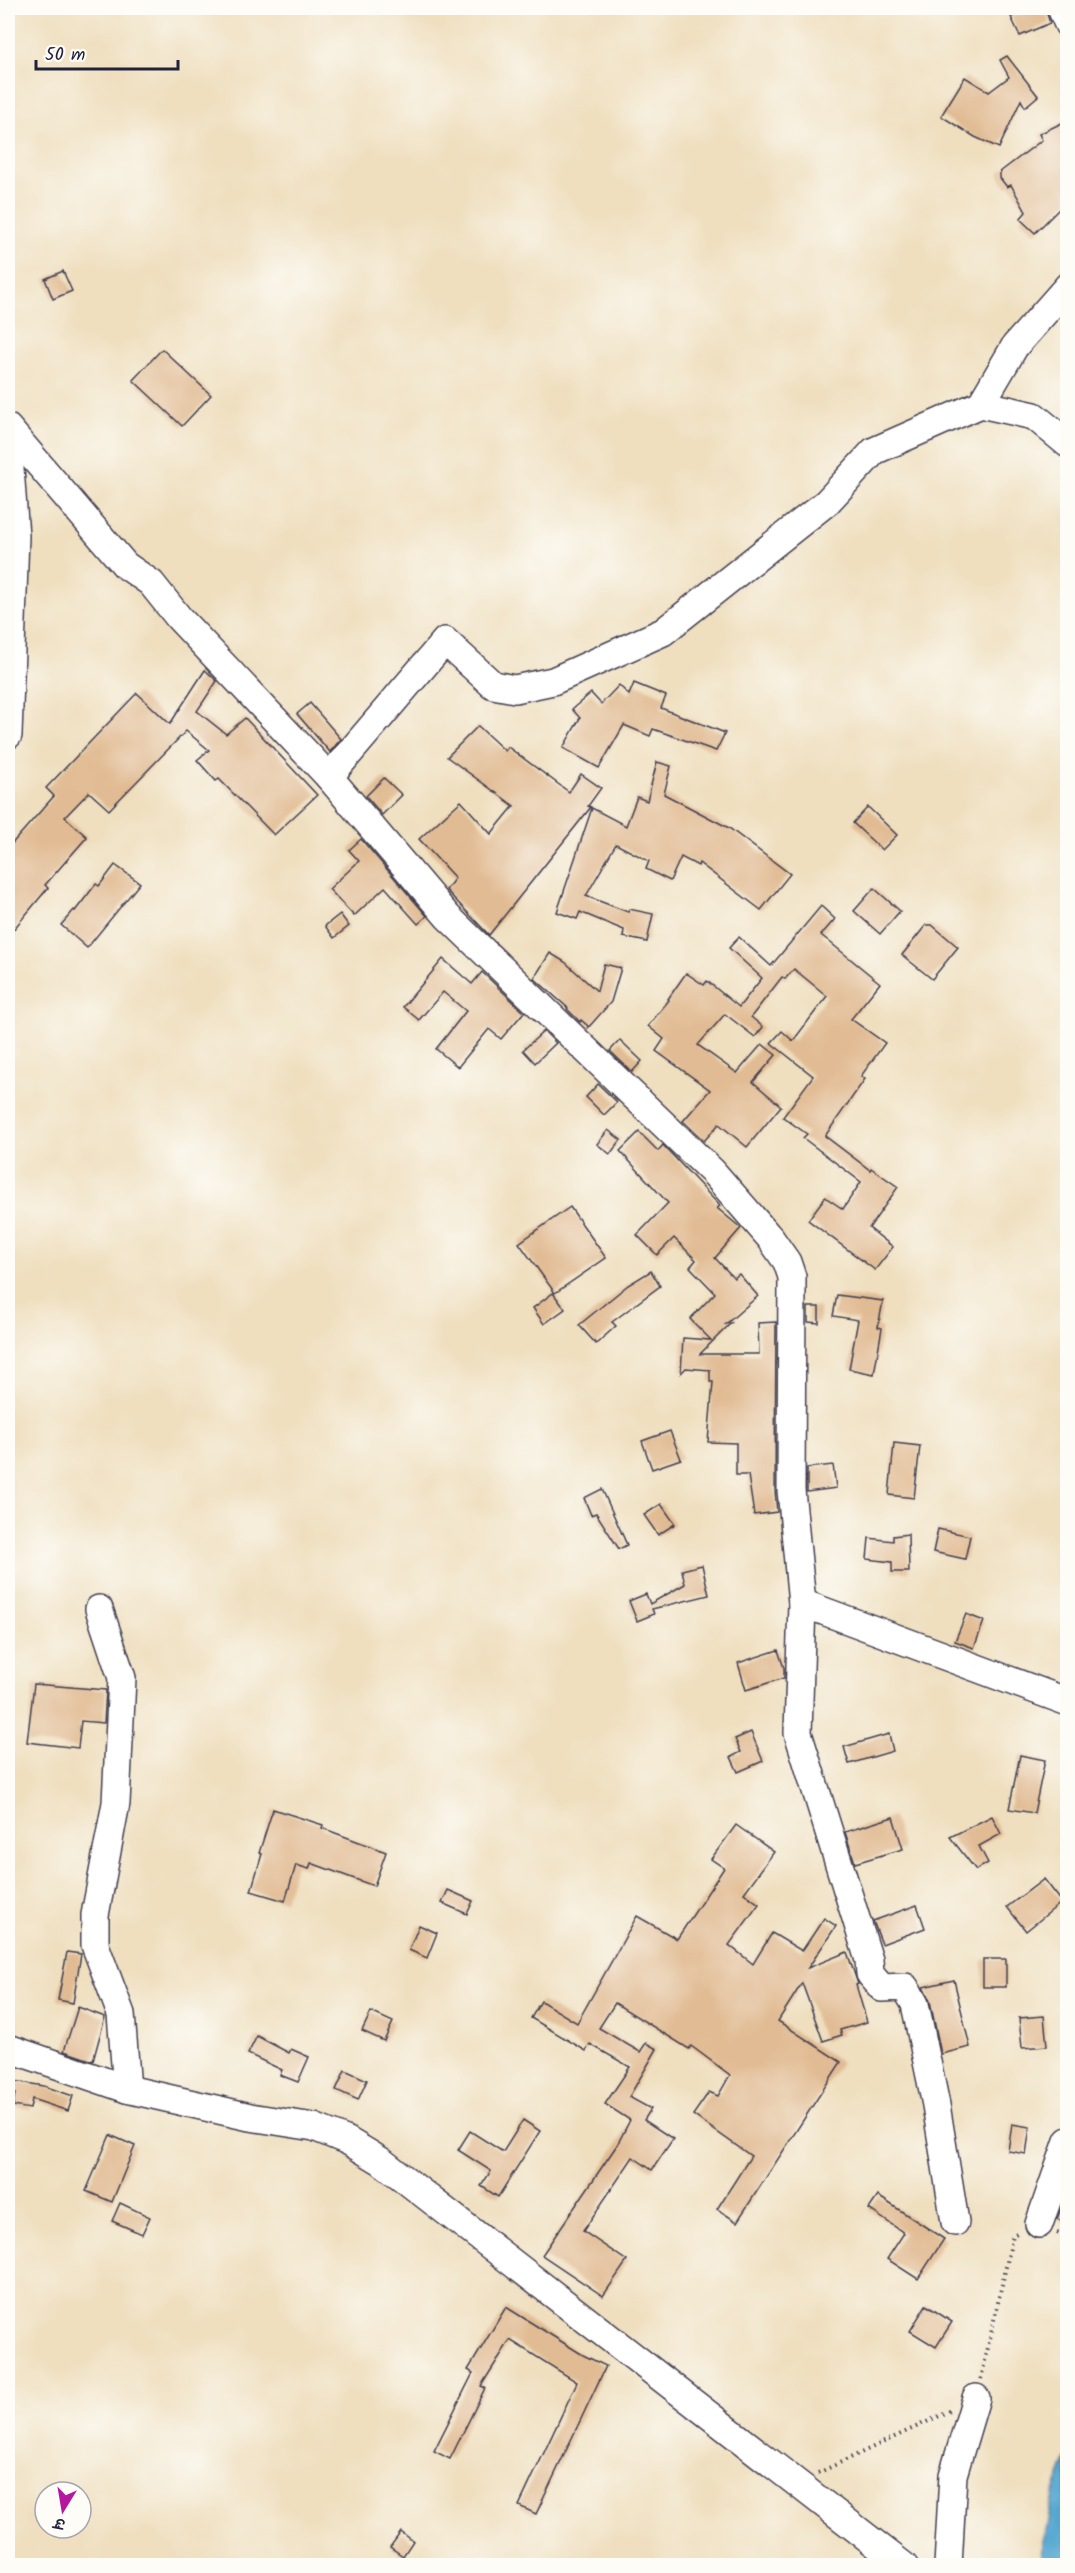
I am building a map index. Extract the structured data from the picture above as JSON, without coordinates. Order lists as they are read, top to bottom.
{
  "scale_bar": "50 m",
  "north": "bottom"
}
